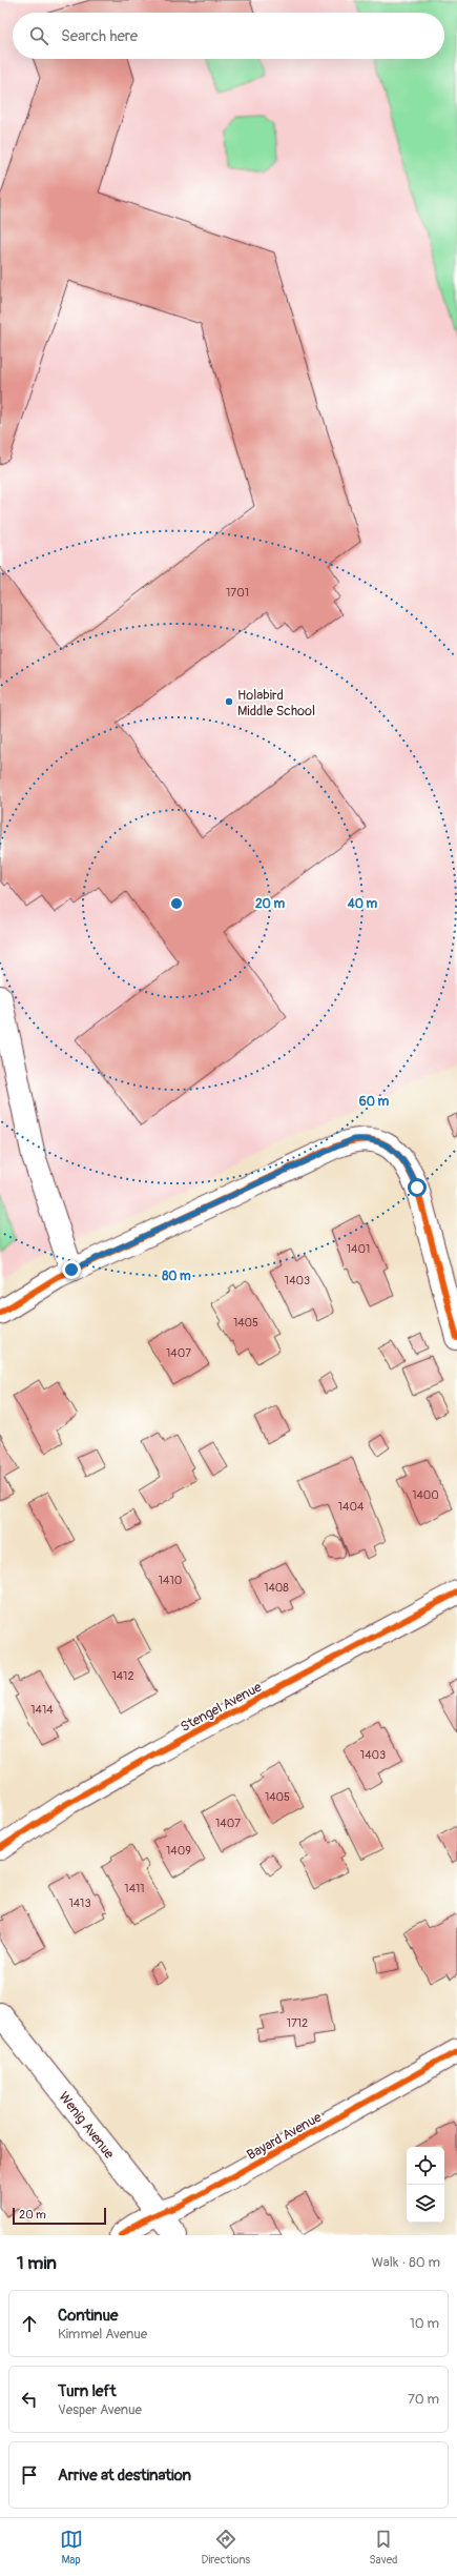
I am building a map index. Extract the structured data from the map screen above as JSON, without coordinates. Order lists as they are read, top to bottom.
{
  "streets": {
    "street": ["Stengel Avenue", "Wenig Avenue", "Bayard Avenue"]
  },
  "crossings": [
    ["Wenig Avenue", "Bayard Avenue"]
  ],
  "places": ["Holabird Middle School"],
  "house_numbers": [
    "1701",
    "1401",
    "1403",
    "1405",
    "1407",
    "1400",
    "1404",
    "1410",
    "1408",
    "1412",
    "1414",
    "1403",
    "1405",
    "1407",
    "1409",
    "1411",
    "1413",
    "1712"
  ],
  "scale_bar": "20 m",
  "page": {
    "search": "Search here",
    "scale": "20 m",
    "heading": ["1 min", "Walk · 80 m"],
    "list": [
      ["Continue", "Kimmel Avenue", "10 m"],
      ["Turn left", "Vesper Avenue", "70 m"],
      "Arrive at destination"
    ],
    "nav": ["Map", "Directions", "Saved"]
  },
  "rings": [
    "20 m",
    "40 m",
    "60 m",
    "80 m"
  ]
}
